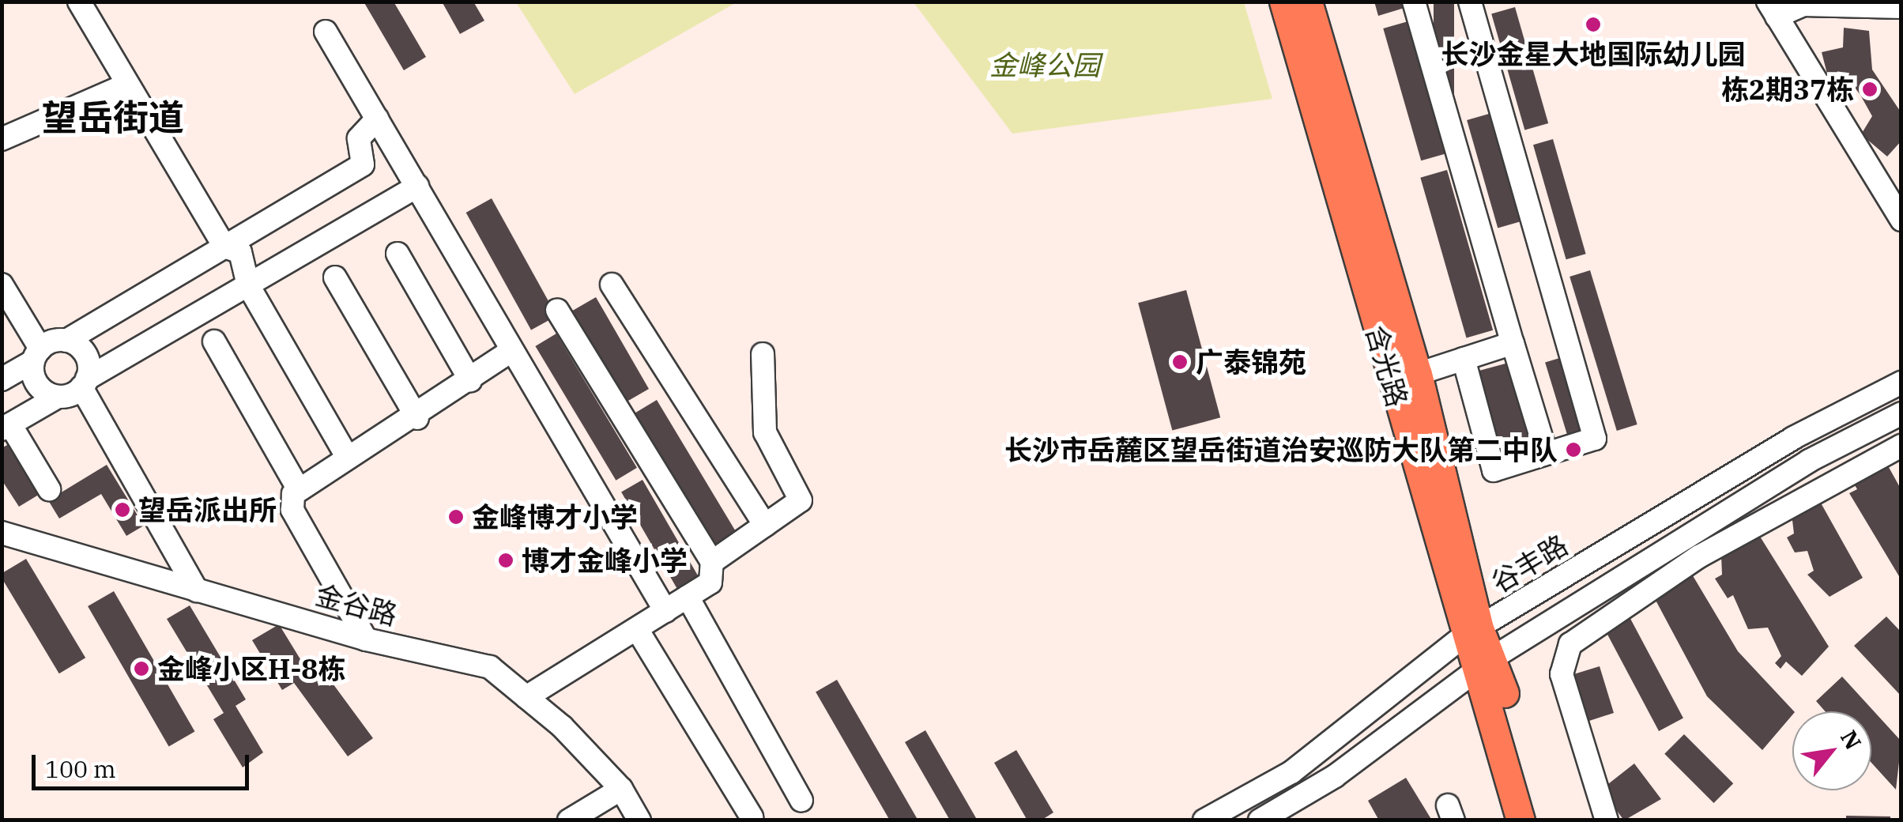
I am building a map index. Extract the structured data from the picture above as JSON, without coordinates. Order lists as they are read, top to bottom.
{
  "streets": {
    "main road": ["含光路"],
    "street": ["谷丰路", "金谷路"]
  },
  "crossings": [
    ["含光路", "谷丰路"]
  ],
  "districts": ["望岳街道"],
  "parks": ["金峰公园"],
  "places": [
    "长沙金星大地国际幼儿园",
    "栋2期37栋",
    "广泰锦苑",
    "长沙市岳麓区望岳街道治安巡防大队第二中队",
    "望岳派出所",
    "金峰博才小学",
    "博才金峰小学",
    "金峰小区H-8栋"
  ],
  "scale_bar": "100 m",
  "north": "top right"
}
